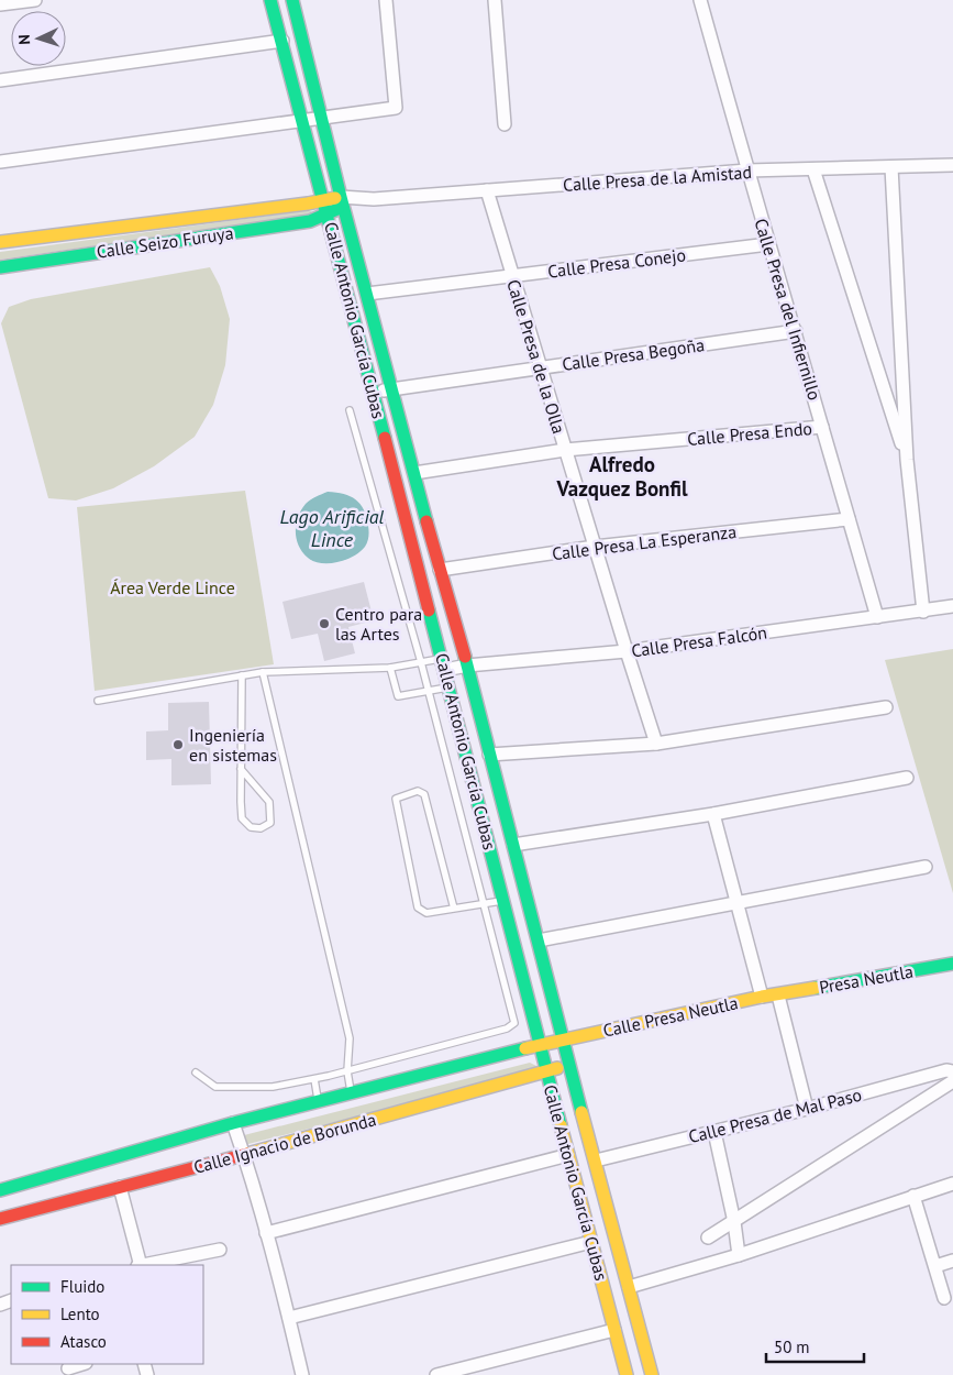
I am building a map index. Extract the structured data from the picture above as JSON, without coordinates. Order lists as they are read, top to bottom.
{
  "streets": {
    "street": [
      "Calle Presa de la Amistad",
      "Calle Seizo Furuya",
      "Calle Presa Conejo",
      "Calle Presa del Infiernillo",
      "Calle Antonio García Cubas",
      "Calle Presa Begoña",
      "Calle Presa de la Olla",
      "Calle Presa Endo",
      "Calle Presa La Esperanza",
      "Calle Presa Falcón",
      "Presa Neutla",
      "Calle Presa Neutla",
      "Calle Presa de Mal Paso",
      "Calle Ignacio de Borunda"
    ]
  },
  "crossings": [
    ["Calle Presa de la Amistad", "Calle Seizo Furuya"],
    ["Calle Presa de la Amistad", "Calle Presa del Infiernillo"],
    ["Calle Presa de la Amistad", "Calle Antonio García Cubas"],
    ["Calle Presa de la Amistad", "Calle Presa de la Olla"],
    ["Calle Seizo Furuya", "Calle Antonio García Cubas"],
    ["Calle Presa Conejo", "Calle Presa del Infiernillo"],
    ["Calle Presa Conejo", "Calle Antonio García Cubas"],
    ["Calle Presa Conejo", "Calle Presa de la Olla"],
    ["Calle Presa del Infiernillo", "Calle Presa Begoña"],
    ["Calle Presa del Infiernillo", "Calle Presa Endo"],
    ["Calle Presa del Infiernillo", "Calle Presa La Esperanza"],
    ["Calle Presa del Infiernillo", "Calle Presa Falcón"],
    ["Calle Antonio García Cubas", "Calle Presa Begoña"],
    ["Calle Antonio García Cubas", "Calle Presa Endo"],
    ["Calle Antonio García Cubas", "Calle Presa La Esperanza"],
    ["Calle Antonio García Cubas", "Calle Presa Falcón"],
    ["Calle Antonio García Cubas", "Calle Presa Neutla"],
    ["Calle Antonio García Cubas", "Calle Presa de Mal Paso"],
    ["Calle Antonio García Cubas", "Calle Ignacio de Borunda"],
    ["Calle Presa Begoña", "Calle Presa de la Olla"],
    ["Calle Presa de la Olla", "Calle Presa Endo"],
    ["Calle Presa de la Olla", "Calle Presa La Esperanza"],
    ["Calle Presa de la Olla", "Calle Presa Falcón"],
    ["Presa Neutla", "Calle Presa Neutla"],
    ["Calle Presa Neutla", "Calle Ignacio de Borunda"]
  ],
  "districts": ["Alfredo Vazquez Bonfil"],
  "water": ["Lago Arificial Lince"],
  "parks": ["Área Verde Lince"],
  "places": ["Centro para las Artes", "Ingeniería en sistemas"],
  "legend": ["Fluido", "Lento", "Atasco"],
  "scale_bar": "50 m",
  "north": "left"
}
